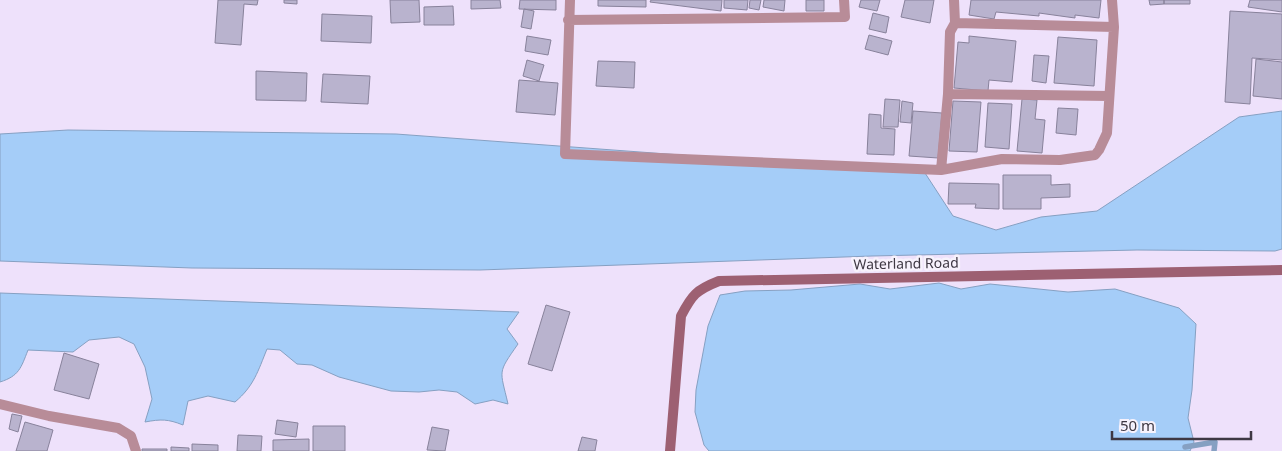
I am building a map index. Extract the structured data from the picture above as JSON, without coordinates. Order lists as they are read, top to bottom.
{
  "streets": {
    "main road": ["Waterland Road"]
  },
  "scale_bar": "50 m"
}
